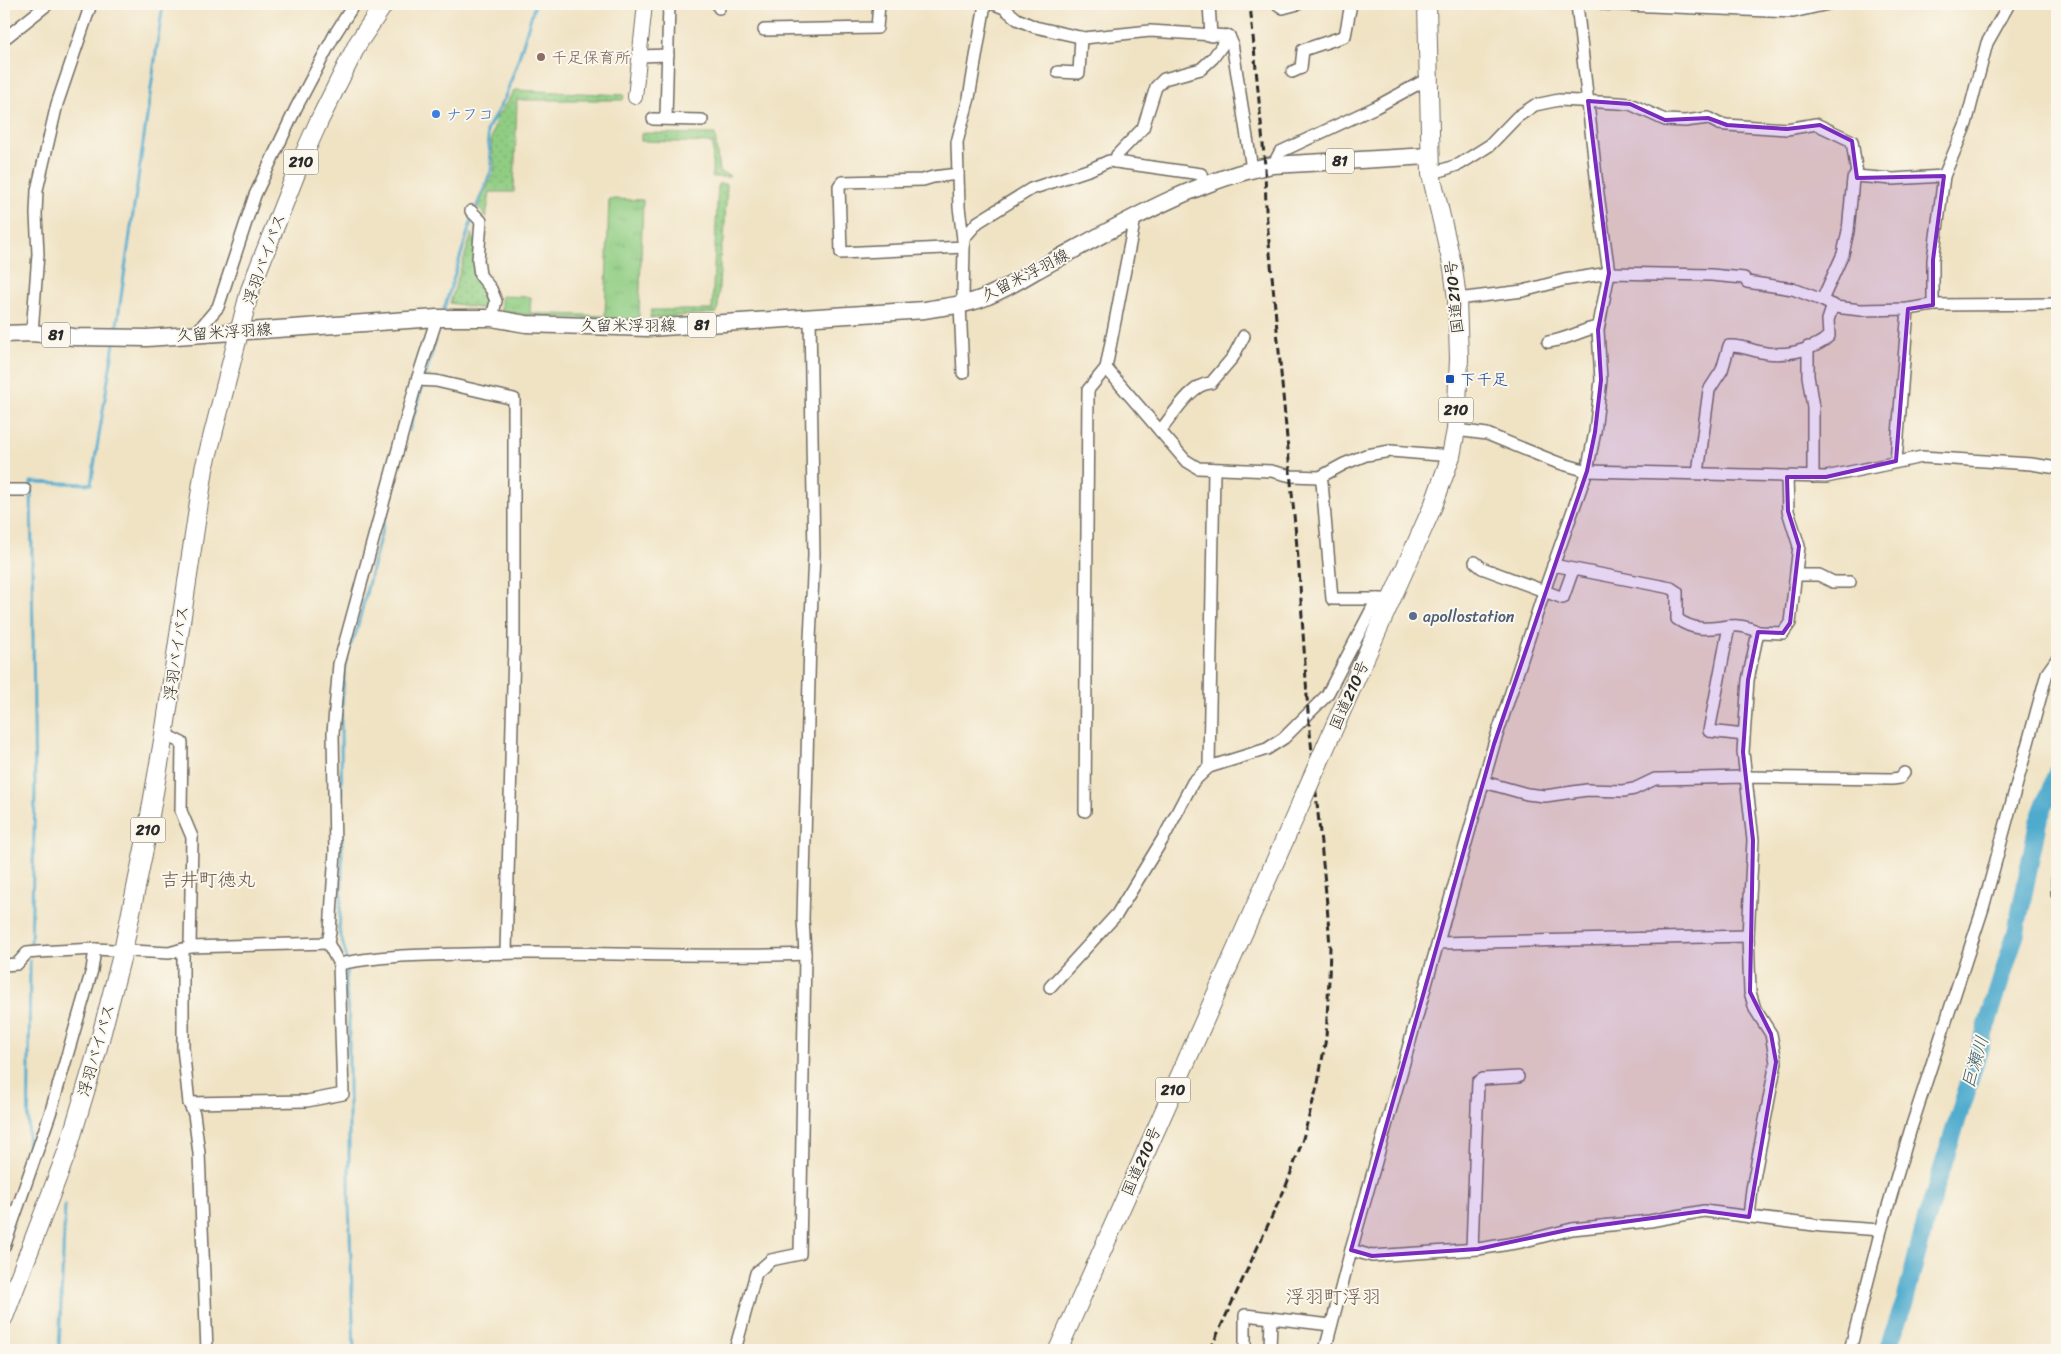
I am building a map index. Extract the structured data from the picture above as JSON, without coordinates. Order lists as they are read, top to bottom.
{
  "streets": {
    "highway": ["210", "浮羽バイパス", "国道210号"],
    "main road": ["81", "久留米浮羽線"]
  },
  "crossings": [
    ["81", "久留米浮羽線"],
    ["81", "国道210号"],
    ["浮羽バイパス", "久留米浮羽線"]
  ],
  "districts": ["吉井町徳丸", "浮羽町浮羽"],
  "water": ["巨瀬川"],
  "places": {
    "other": ["千足保育所", "ナフコ", "apollostation"],
    "transit": ["下千足"]
  }
}
